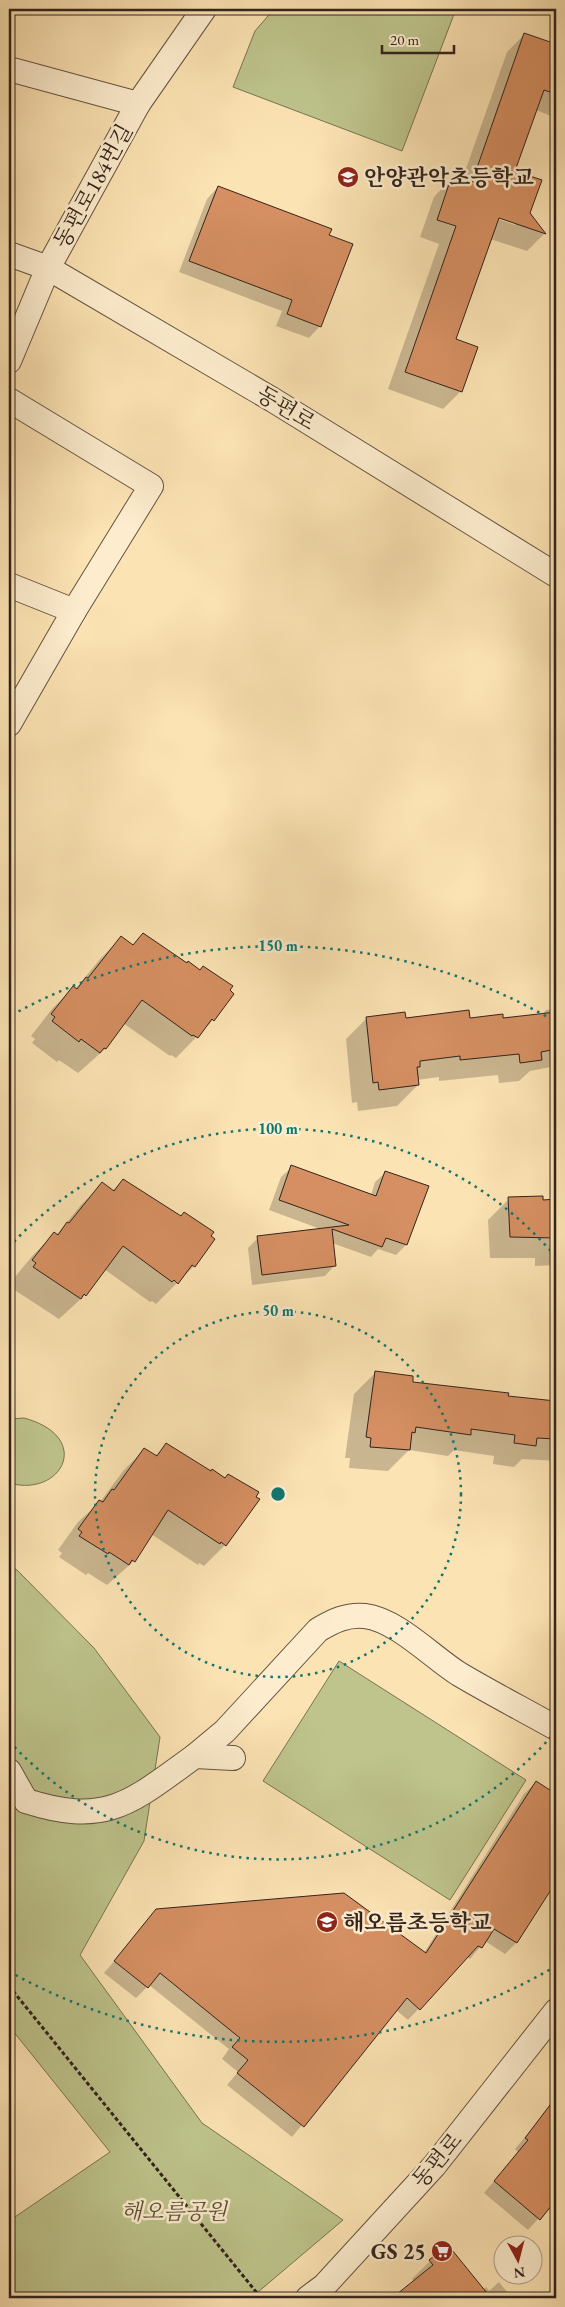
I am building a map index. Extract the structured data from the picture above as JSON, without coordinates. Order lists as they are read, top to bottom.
{
  "streets": {
    "street": ["동편로184번길", "동편로"]
  },
  "crossings": [
    ["동편로184번길", "동편로"]
  ],
  "parks": ["해오름공원"],
  "places": {
    "school or university": ["안양관악초등학교", "해오름초등학교"],
    "supermarket": ["GS 25"]
  },
  "scale_bar": "20 m",
  "north": "bottom",
  "rings": ["150 m", "100 m", "50 m"]
}
